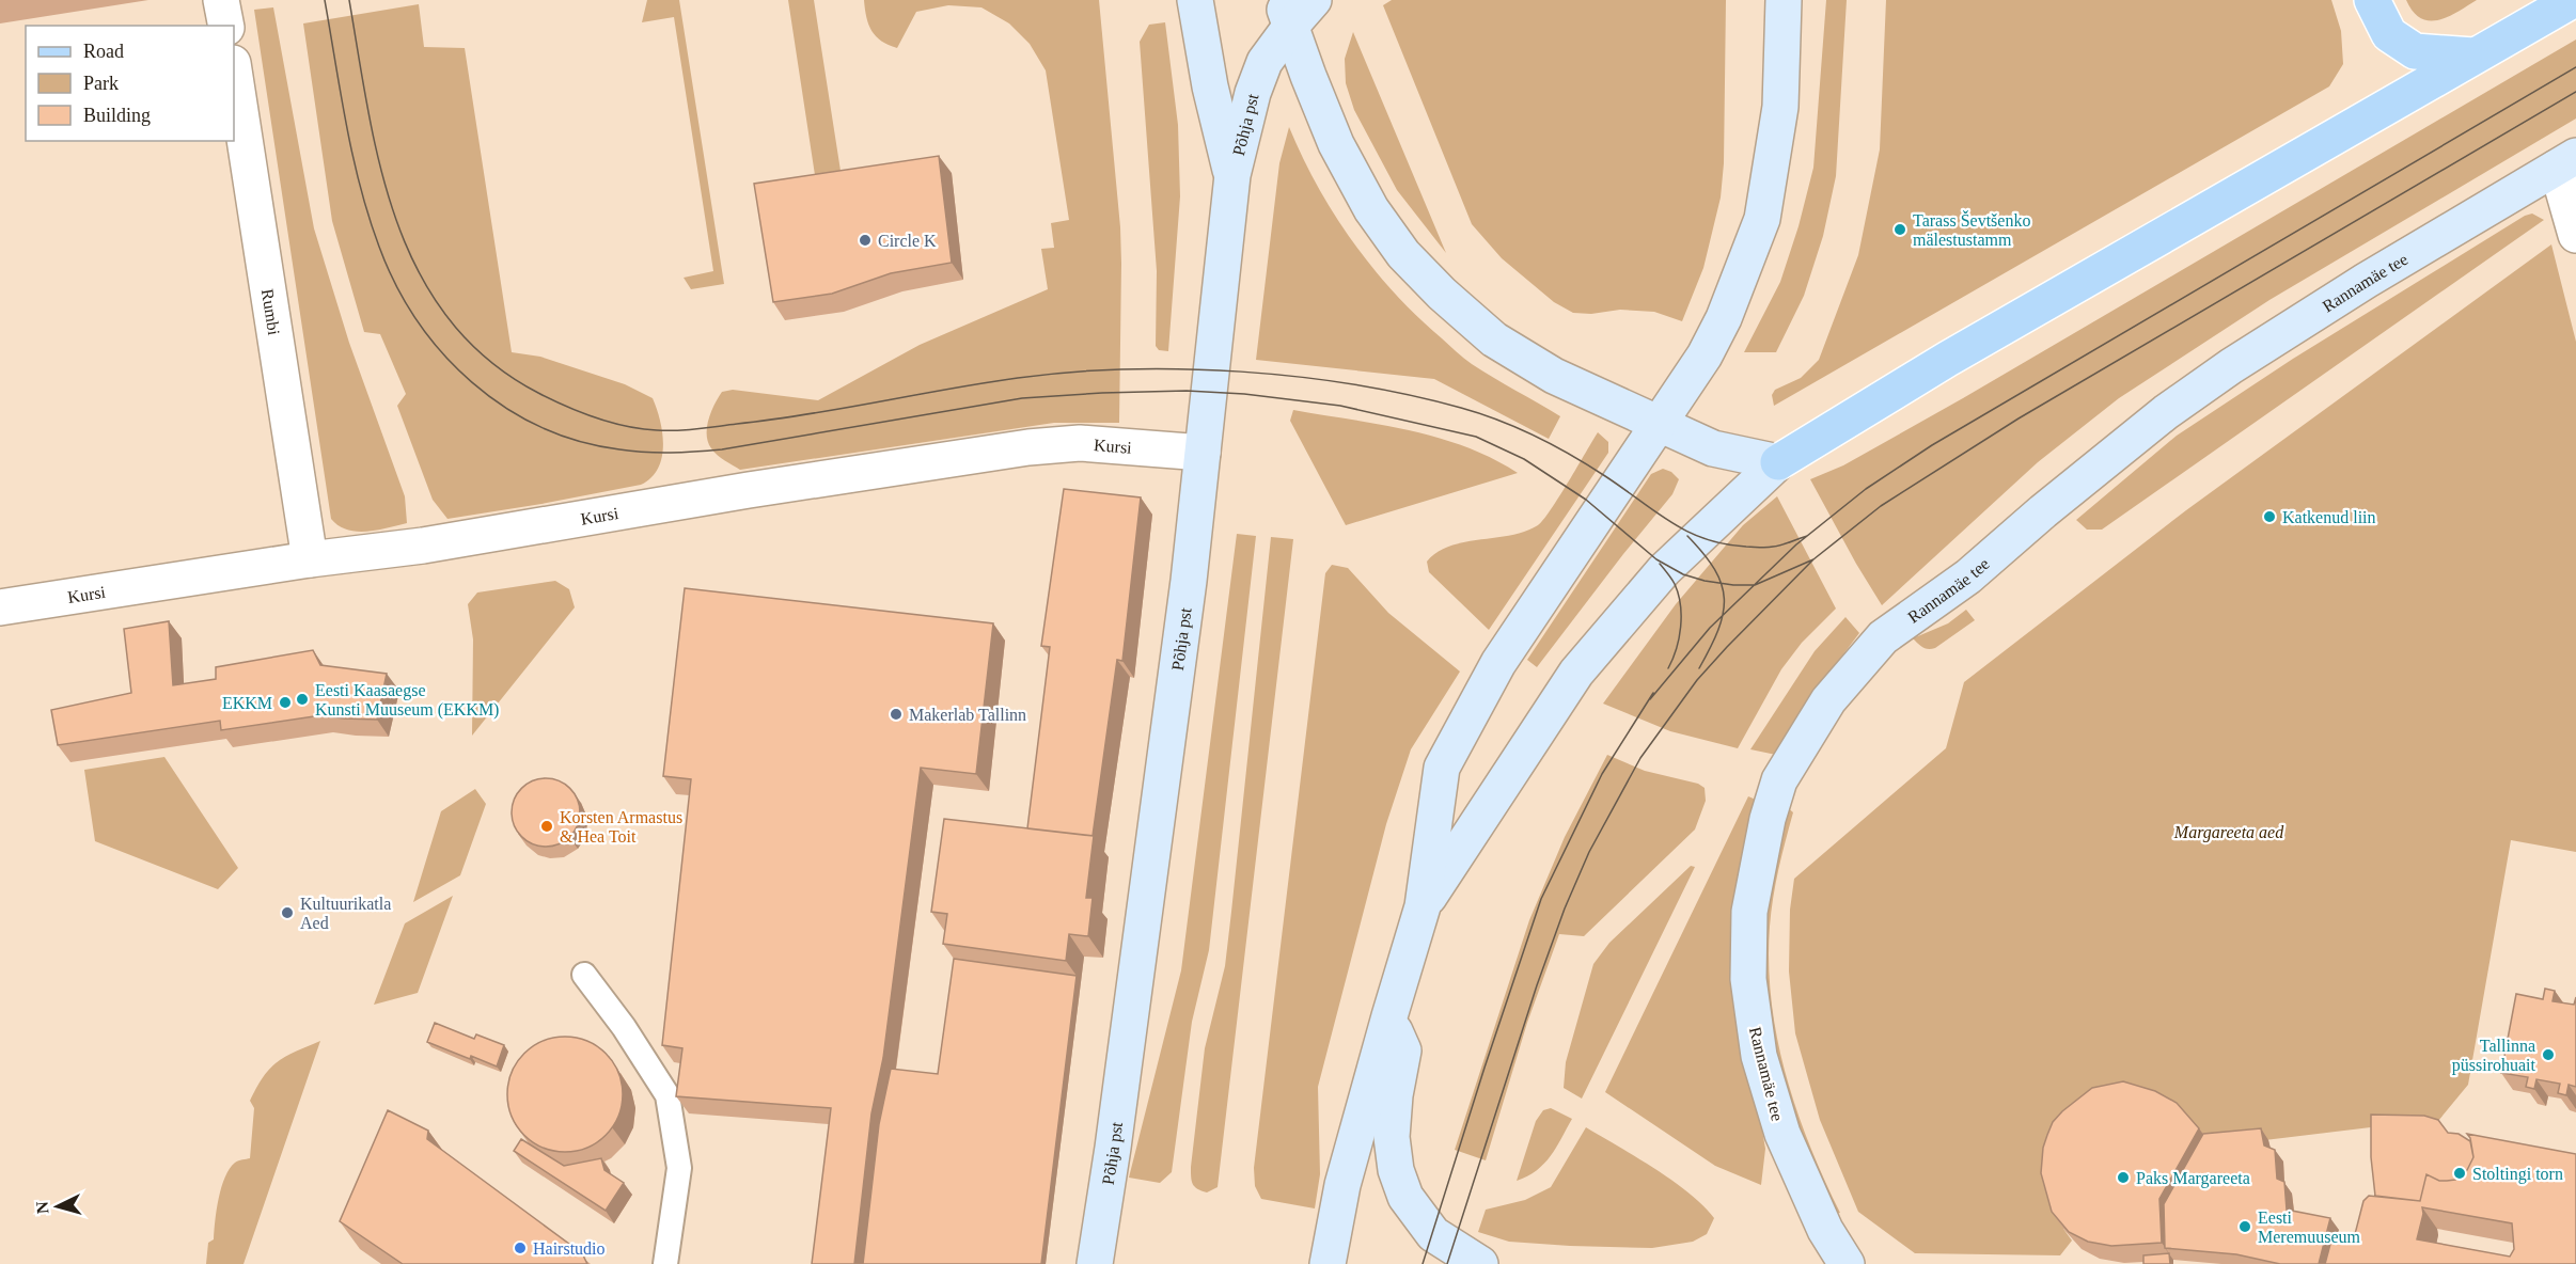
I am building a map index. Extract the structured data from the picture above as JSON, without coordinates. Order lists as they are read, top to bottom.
{
  "streets": {
    "main road": ["Põhja pst", "Rannamäe tee"],
    "street": ["Rumbi", "Kursi"]
  },
  "crossings": [
    ["Põhja pst", "Kursi"],
    ["Rumbi", "Kursi"]
  ],
  "parks": ["Margareeta aed"],
  "places": [
    "Tarass Ševtšenko mälestustamm",
    "Circle K",
    "Katkenud liin",
    "Eesti Kaasaegse Kunsti Muuseum (EKKM)",
    "EKKM",
    "Makerlab Tallinn",
    "Korsten Armastus & Hea Toit",
    "Kultuurikatla Aed",
    "Tallinna püssirohuait",
    "Stoltingi torn",
    "Paks Margareeta",
    "Eesti Meremuuseum",
    "Hairstudio"
  ],
  "legend": ["Road", "Park", "Building"],
  "north": "left"
}
